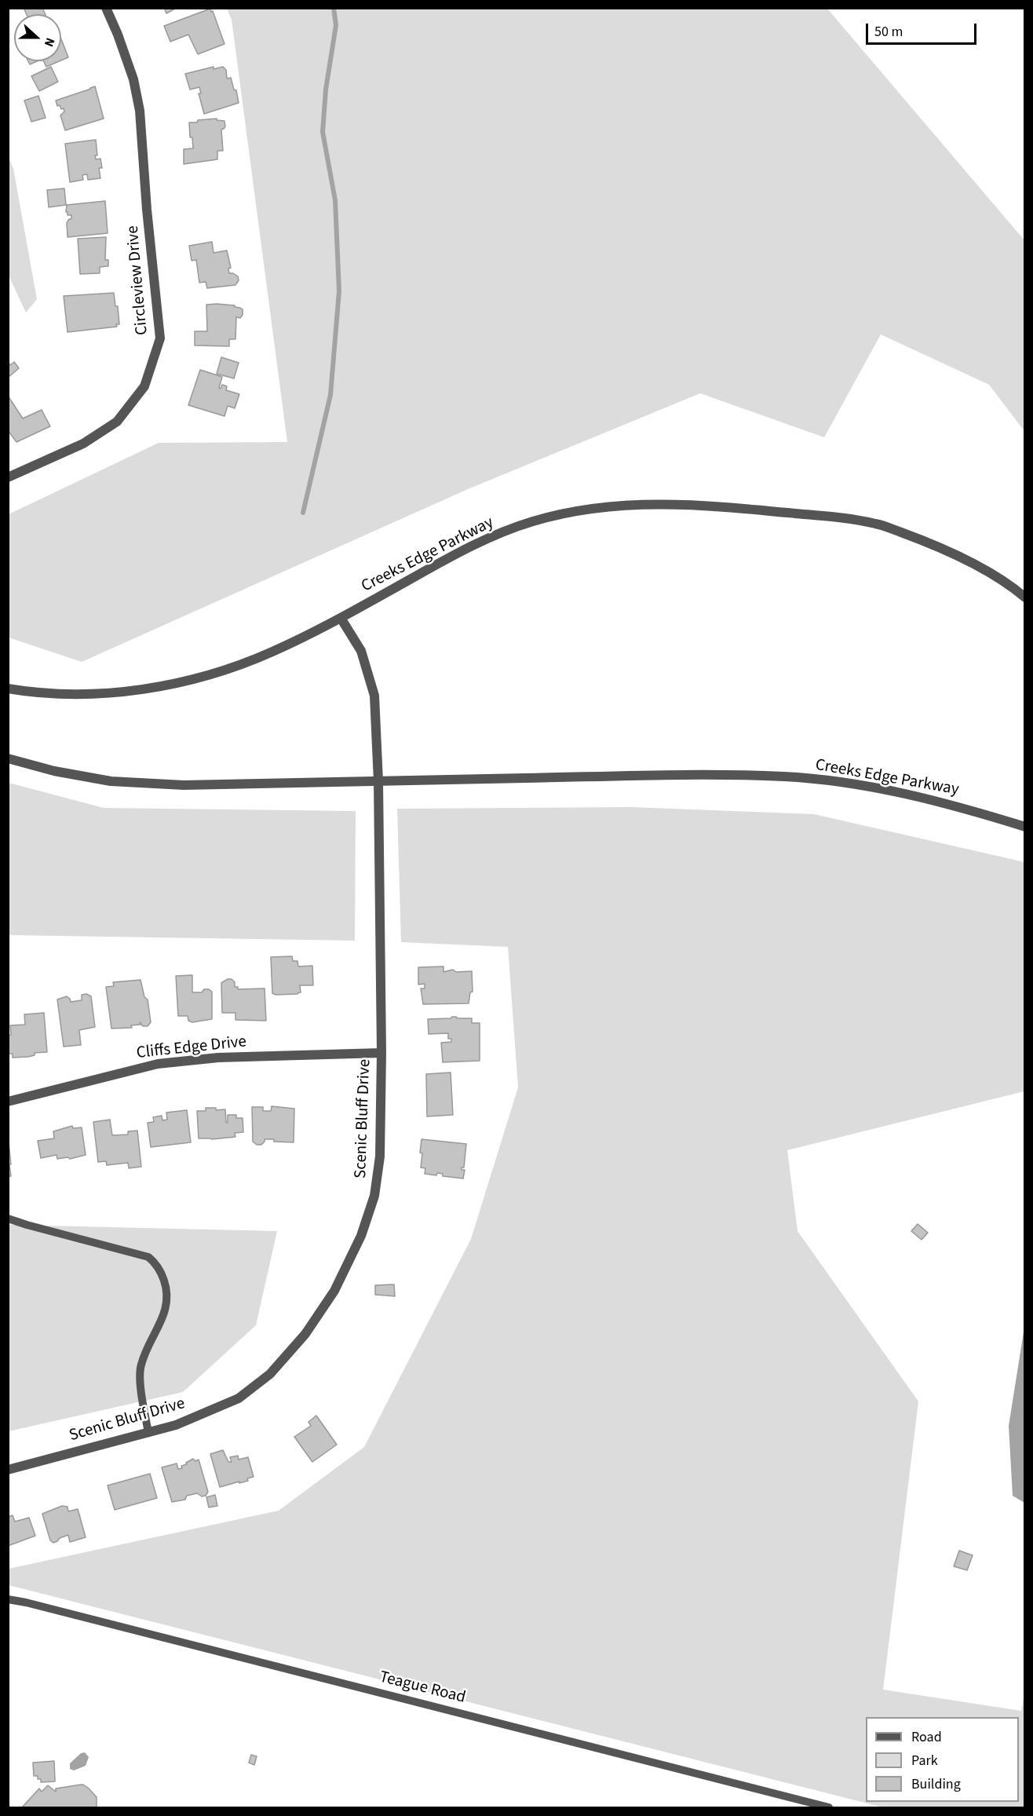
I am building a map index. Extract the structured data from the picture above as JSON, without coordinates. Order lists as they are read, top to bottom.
{
  "streets": {
    "street": [
      "Circleview Drive",
      "Creeks Edge Parkway",
      "Cliffs Edge Drive",
      "Scenic Bluff Drive"
    ],
    "lane": ["Teague Road"]
  },
  "crossings": [
    ["Creeks Edge Parkway", "Scenic Bluff Drive"],
    ["Cliffs Edge Drive", "Scenic Bluff Drive"]
  ],
  "legend": ["Road", "Park", "Building"],
  "scale_bar": "50 m",
  "north": "right"
}
